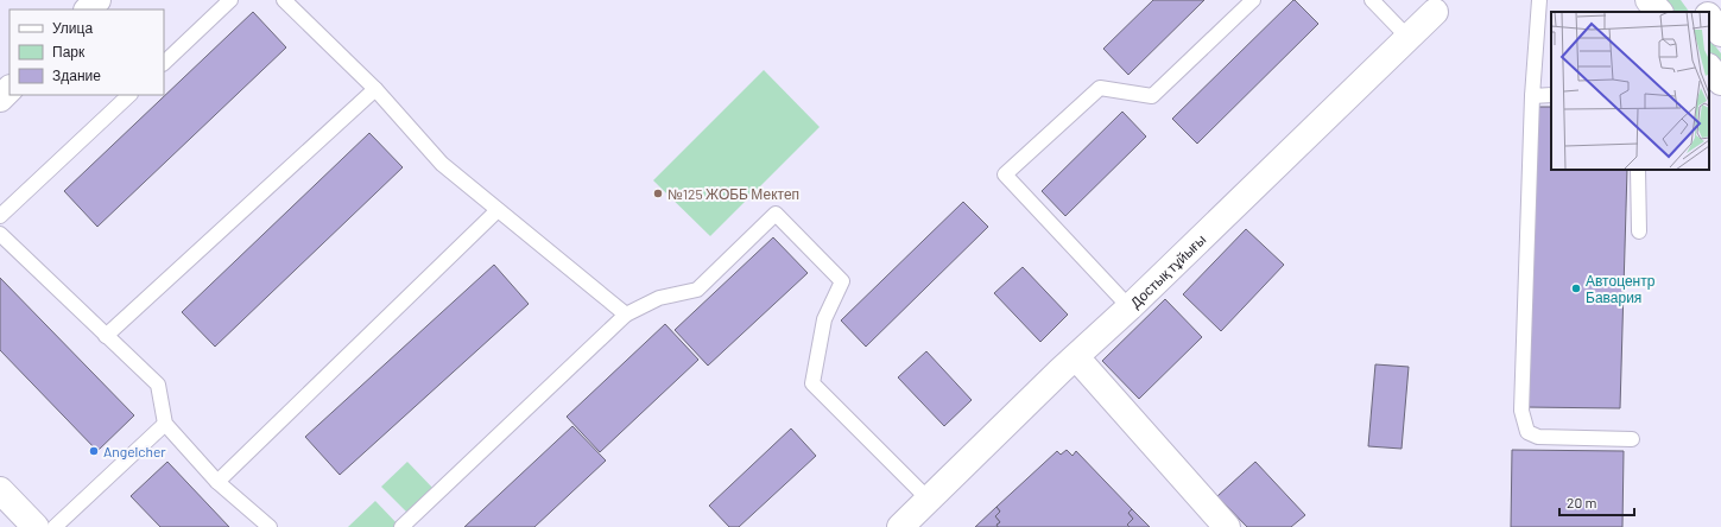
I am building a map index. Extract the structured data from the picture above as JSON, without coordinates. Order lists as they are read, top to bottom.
{
  "streets": {
    "street": ["Достық тұйығы"]
  },
  "places": ["№125 ЖОББ Мектеп", "Автоцентр Бавария", "Angelcher"],
  "legend": ["Улица", "Парк", "Здание"],
  "scale_bar": "20 m"
}
